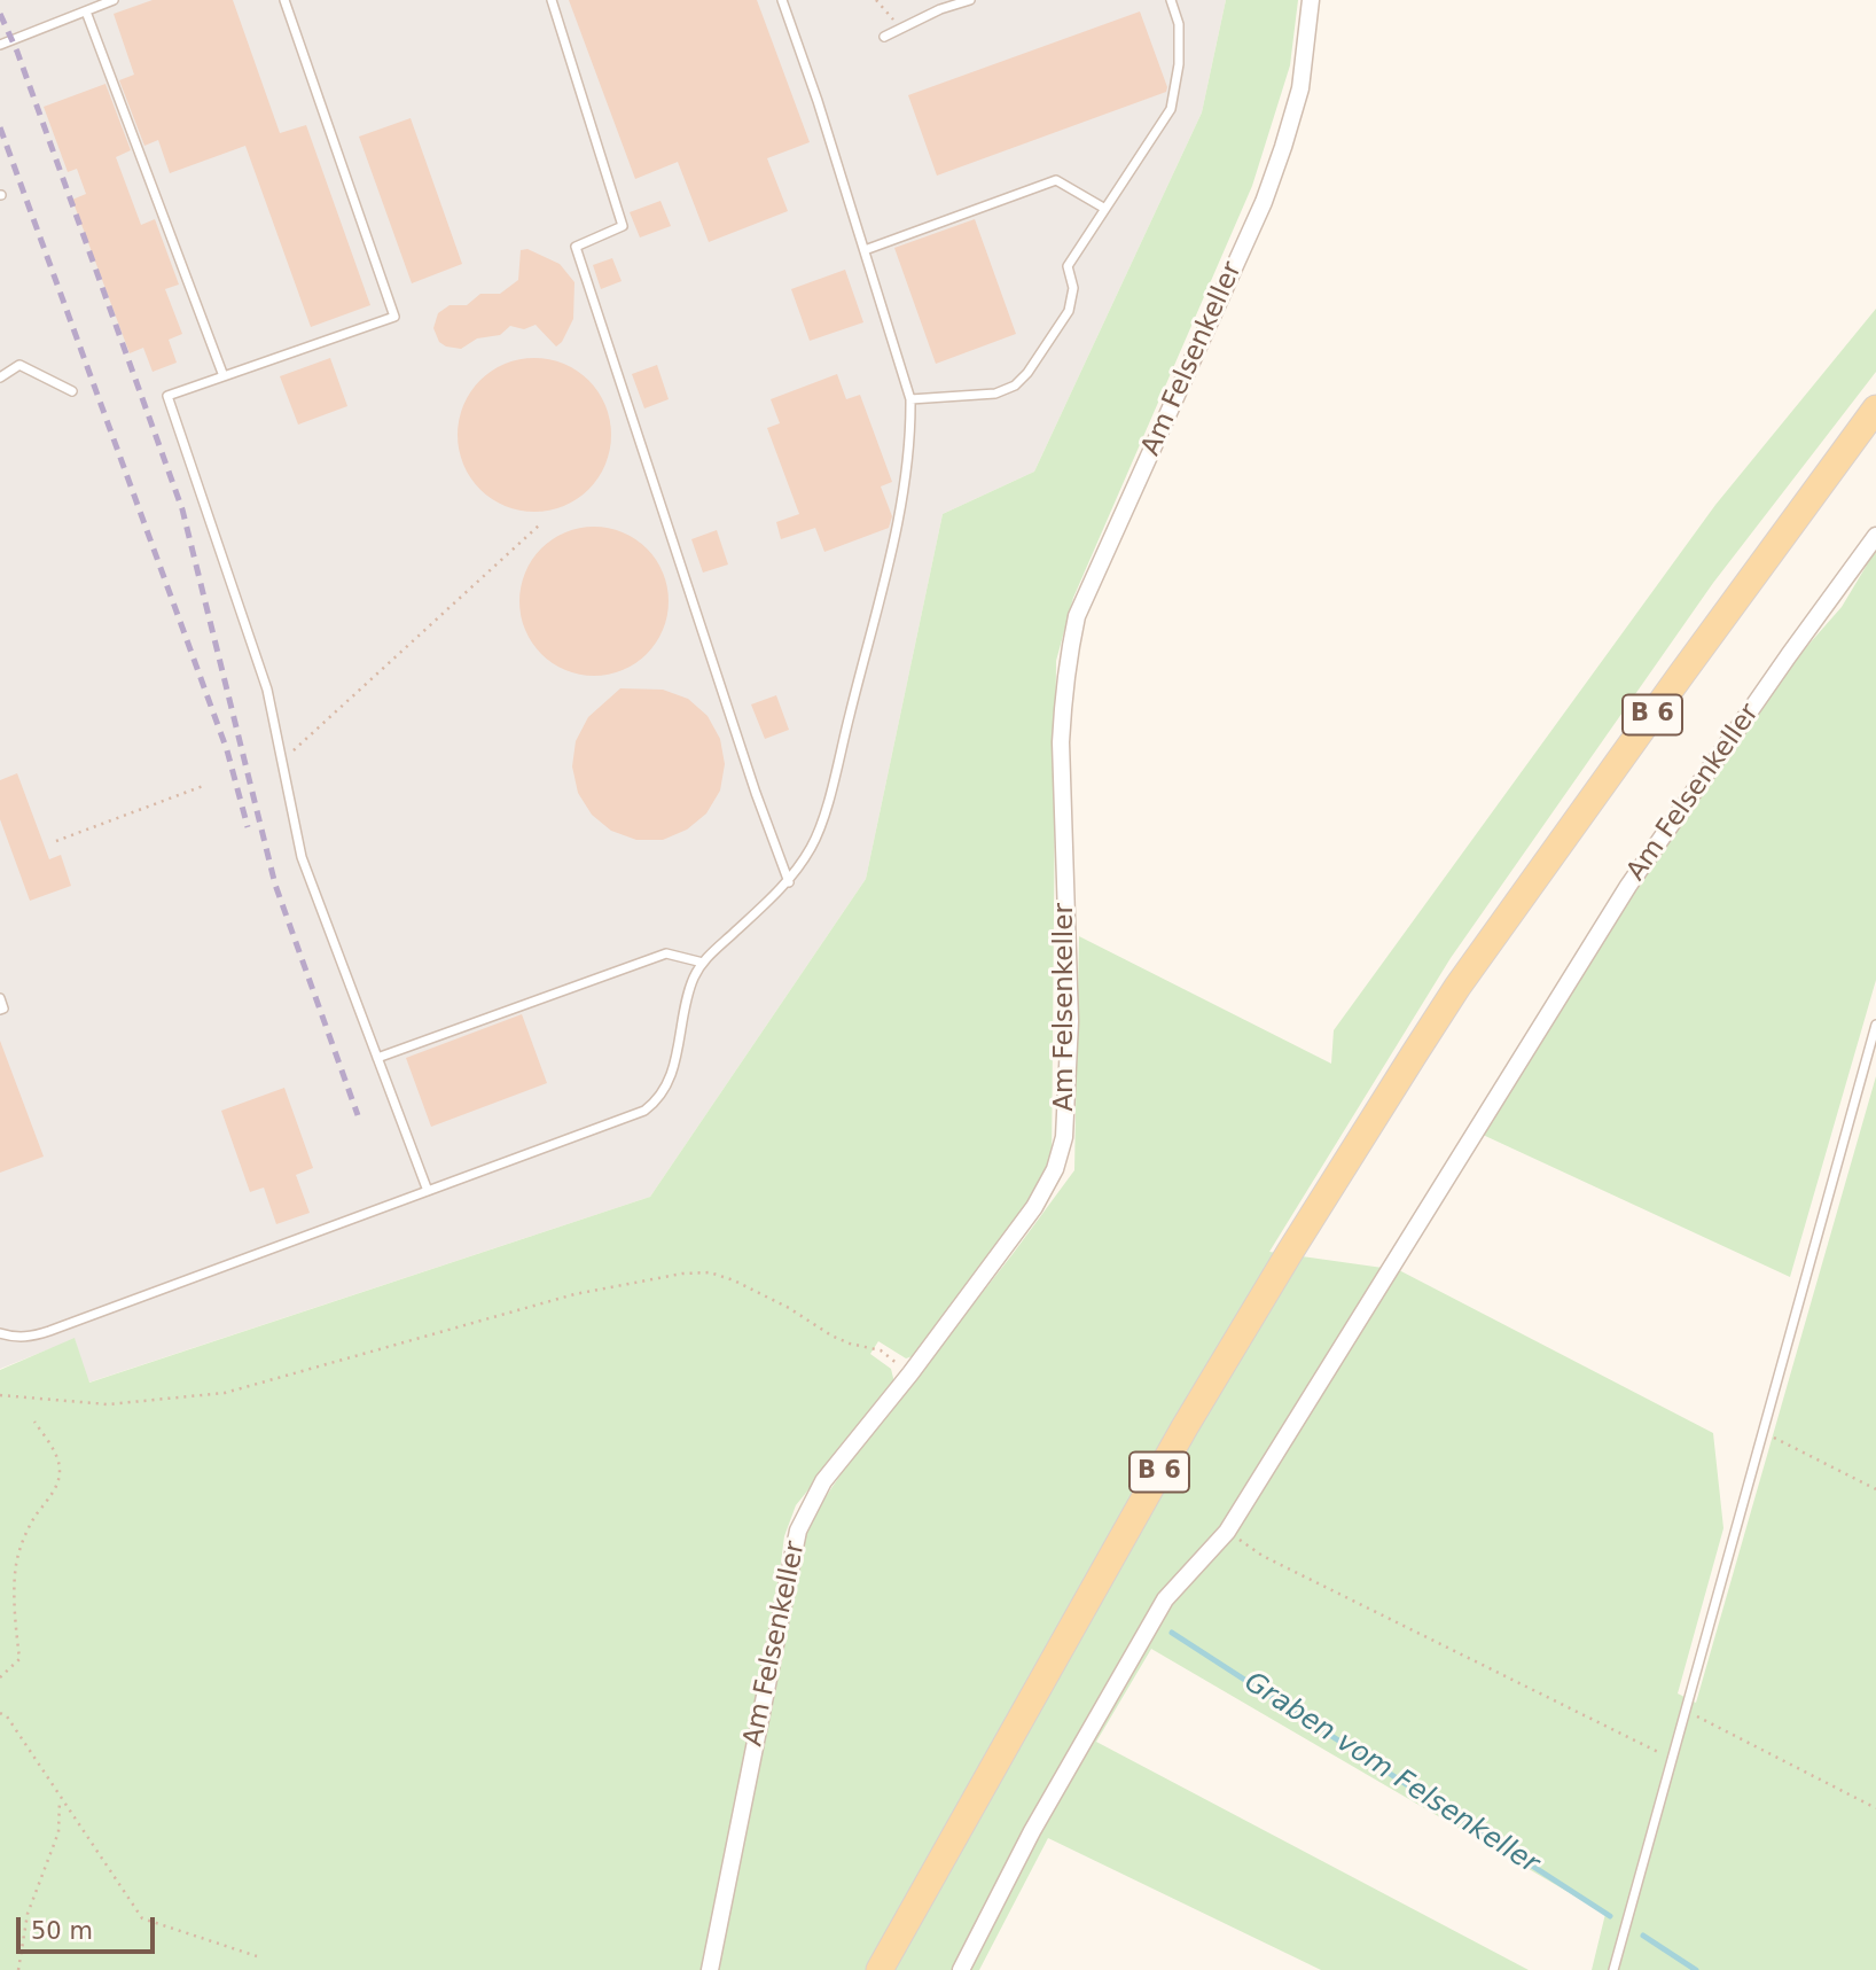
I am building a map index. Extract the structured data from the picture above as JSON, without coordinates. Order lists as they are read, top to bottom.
{
  "streets": {
    "main road": ["B 6"],
    "street": ["Am Felsenkeller"]
  },
  "water": ["Graben vom Felsenkeller"],
  "scale_bar": "50 m"
}
